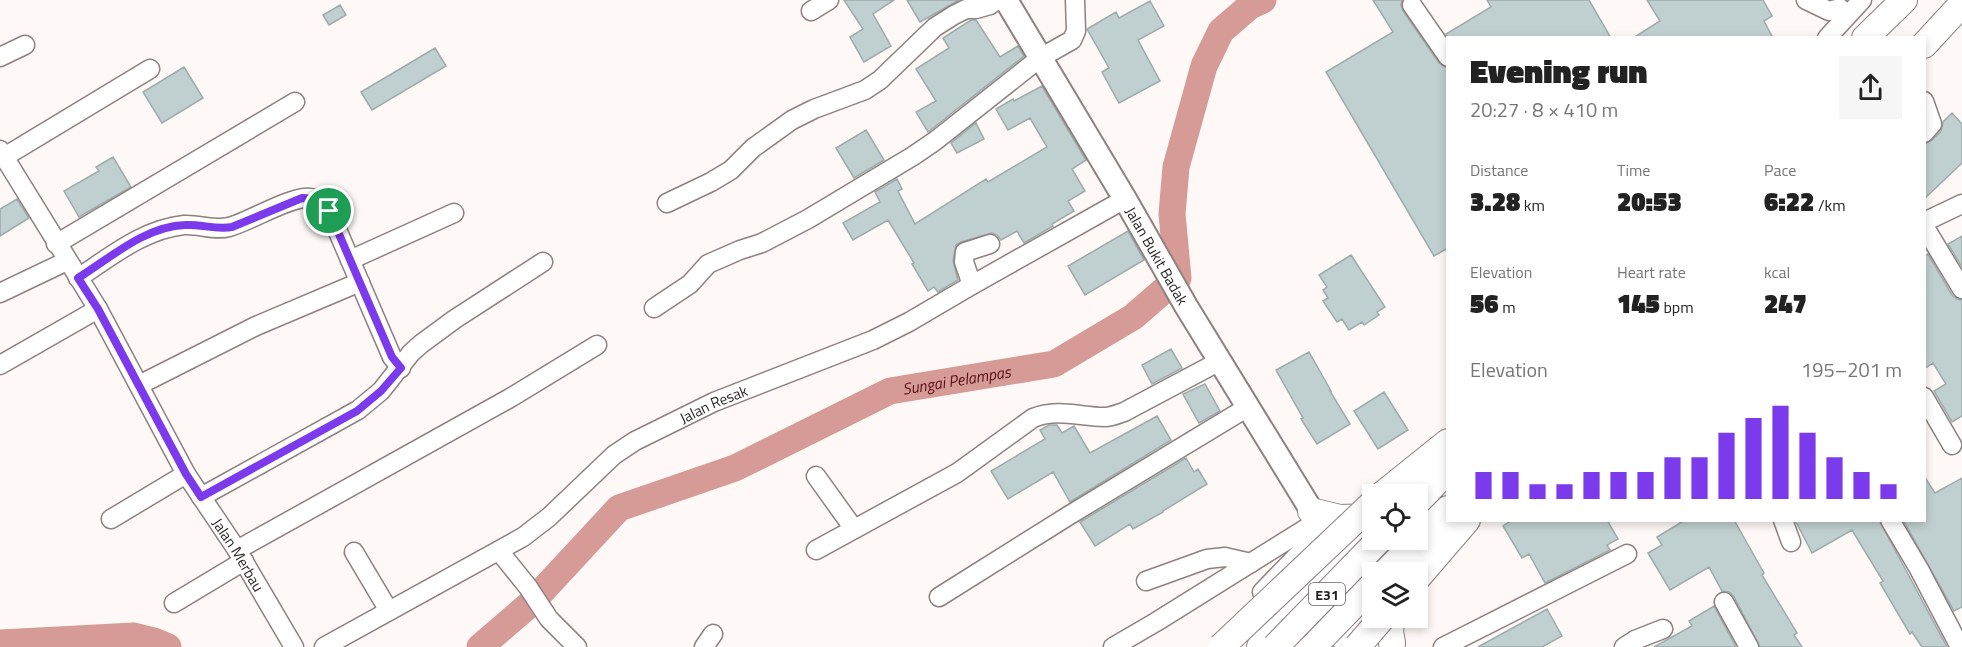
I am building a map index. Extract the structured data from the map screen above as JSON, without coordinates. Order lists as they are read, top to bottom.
{
  "streets": {
    "highway": ["E31"],
    "main road": ["Jalan Bukit Badak"],
    "street": ["Jalan Resak", "Jalan Merbau"]
  },
  "crossings": [
    ["Jalan Bukit Badak", "Jalan Resak"]
  ],
  "water": ["Sungai Pelampas"],
  "page": {
    "heading": ["Evening run", "20:27 · 8 × 410 m"],
    "stats": [
      ["Distance", "3.28 km"],
      ["Time", "20:53"],
      ["Pace", "6:22 /km"],
      ["Elevation", "56 m"],
      ["Heart rate", "145 bpm"],
      ["kcal", "247"]
    ],
    "chart": ["Elevation", "195–201 m"]
  }
}
